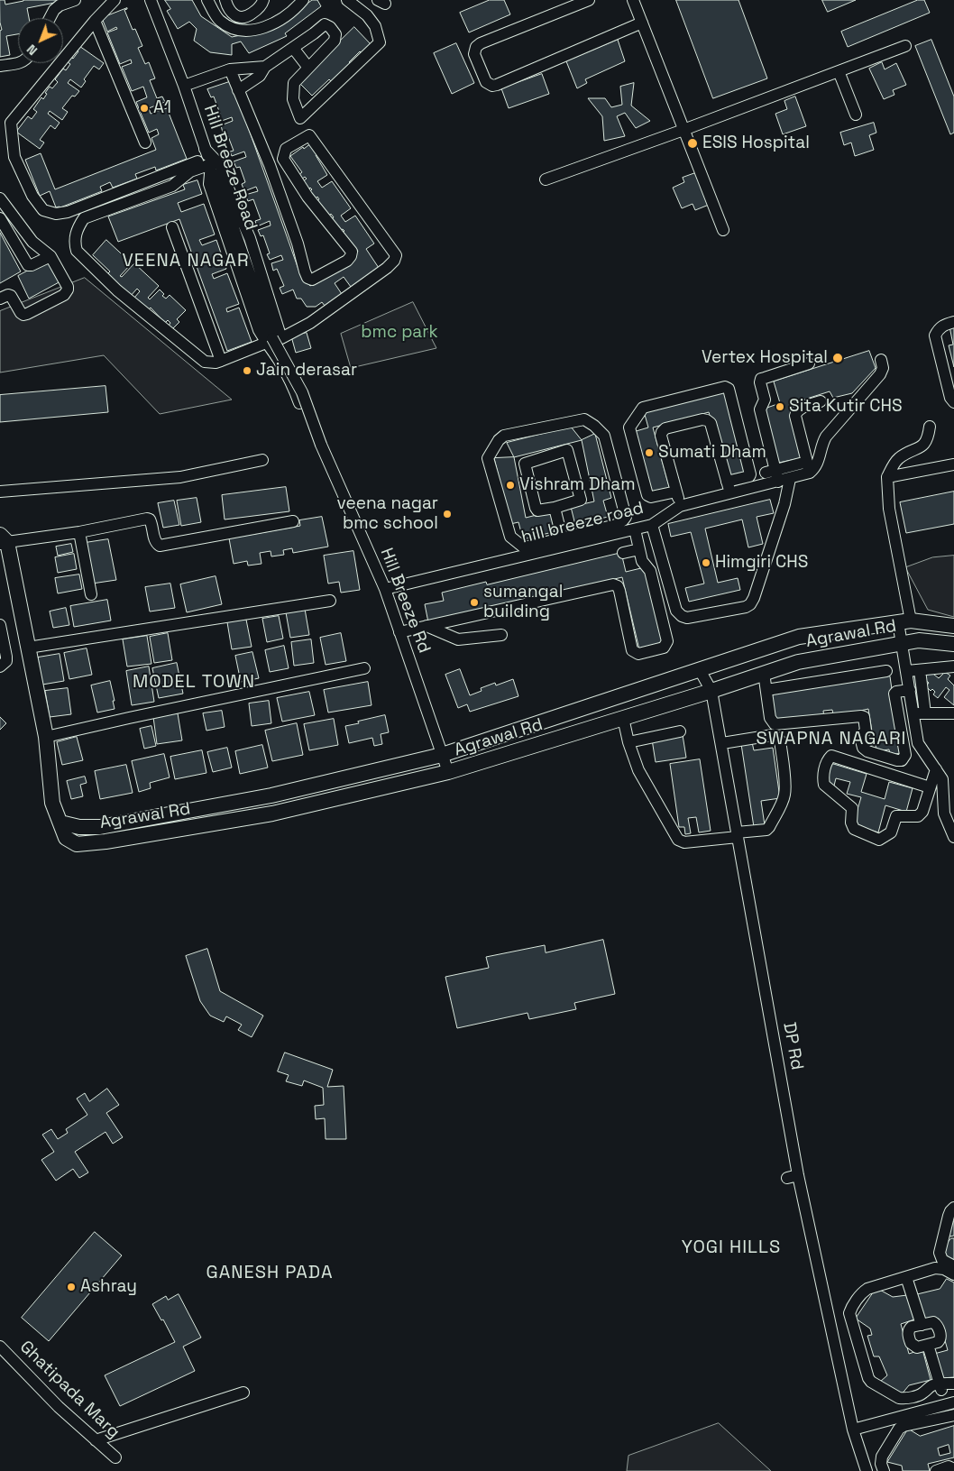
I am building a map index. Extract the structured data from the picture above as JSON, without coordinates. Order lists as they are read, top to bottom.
{
  "streets": {
    "street": [
      "Hill Breeze Road",
      "hill breeze road",
      "Hill Breeze Rd",
      "Agrawal Rd",
      "DP Rd",
      "Ghatipada Marg"
    ]
  },
  "crossings": [
    ["Hill Breeze Road", "Hill Breeze Rd"],
    ["hill breeze road", "Hill Breeze Rd"],
    ["Hill Breeze Rd", "Agrawal Rd"],
    ["Agrawal Rd", "DP Rd"]
  ],
  "districts": [
    "VEENA NAGAR",
    "MODEL TOWN",
    "SWAPNA NAGARI",
    "YOGI HILLS",
    "GANESH PADA"
  ],
  "parks": ["bmc park"],
  "places": [
    "A1",
    "ESIS Hospital",
    "Vertex Hospital",
    "Jain derasar",
    "Sita Kutir CHS",
    "Sumati Dham",
    "Vishram Dham",
    "veena nagar bmc school",
    "Himgiri CHS",
    "sumangal building",
    "Ashray"
  ],
  "north": "bottom left"
}
